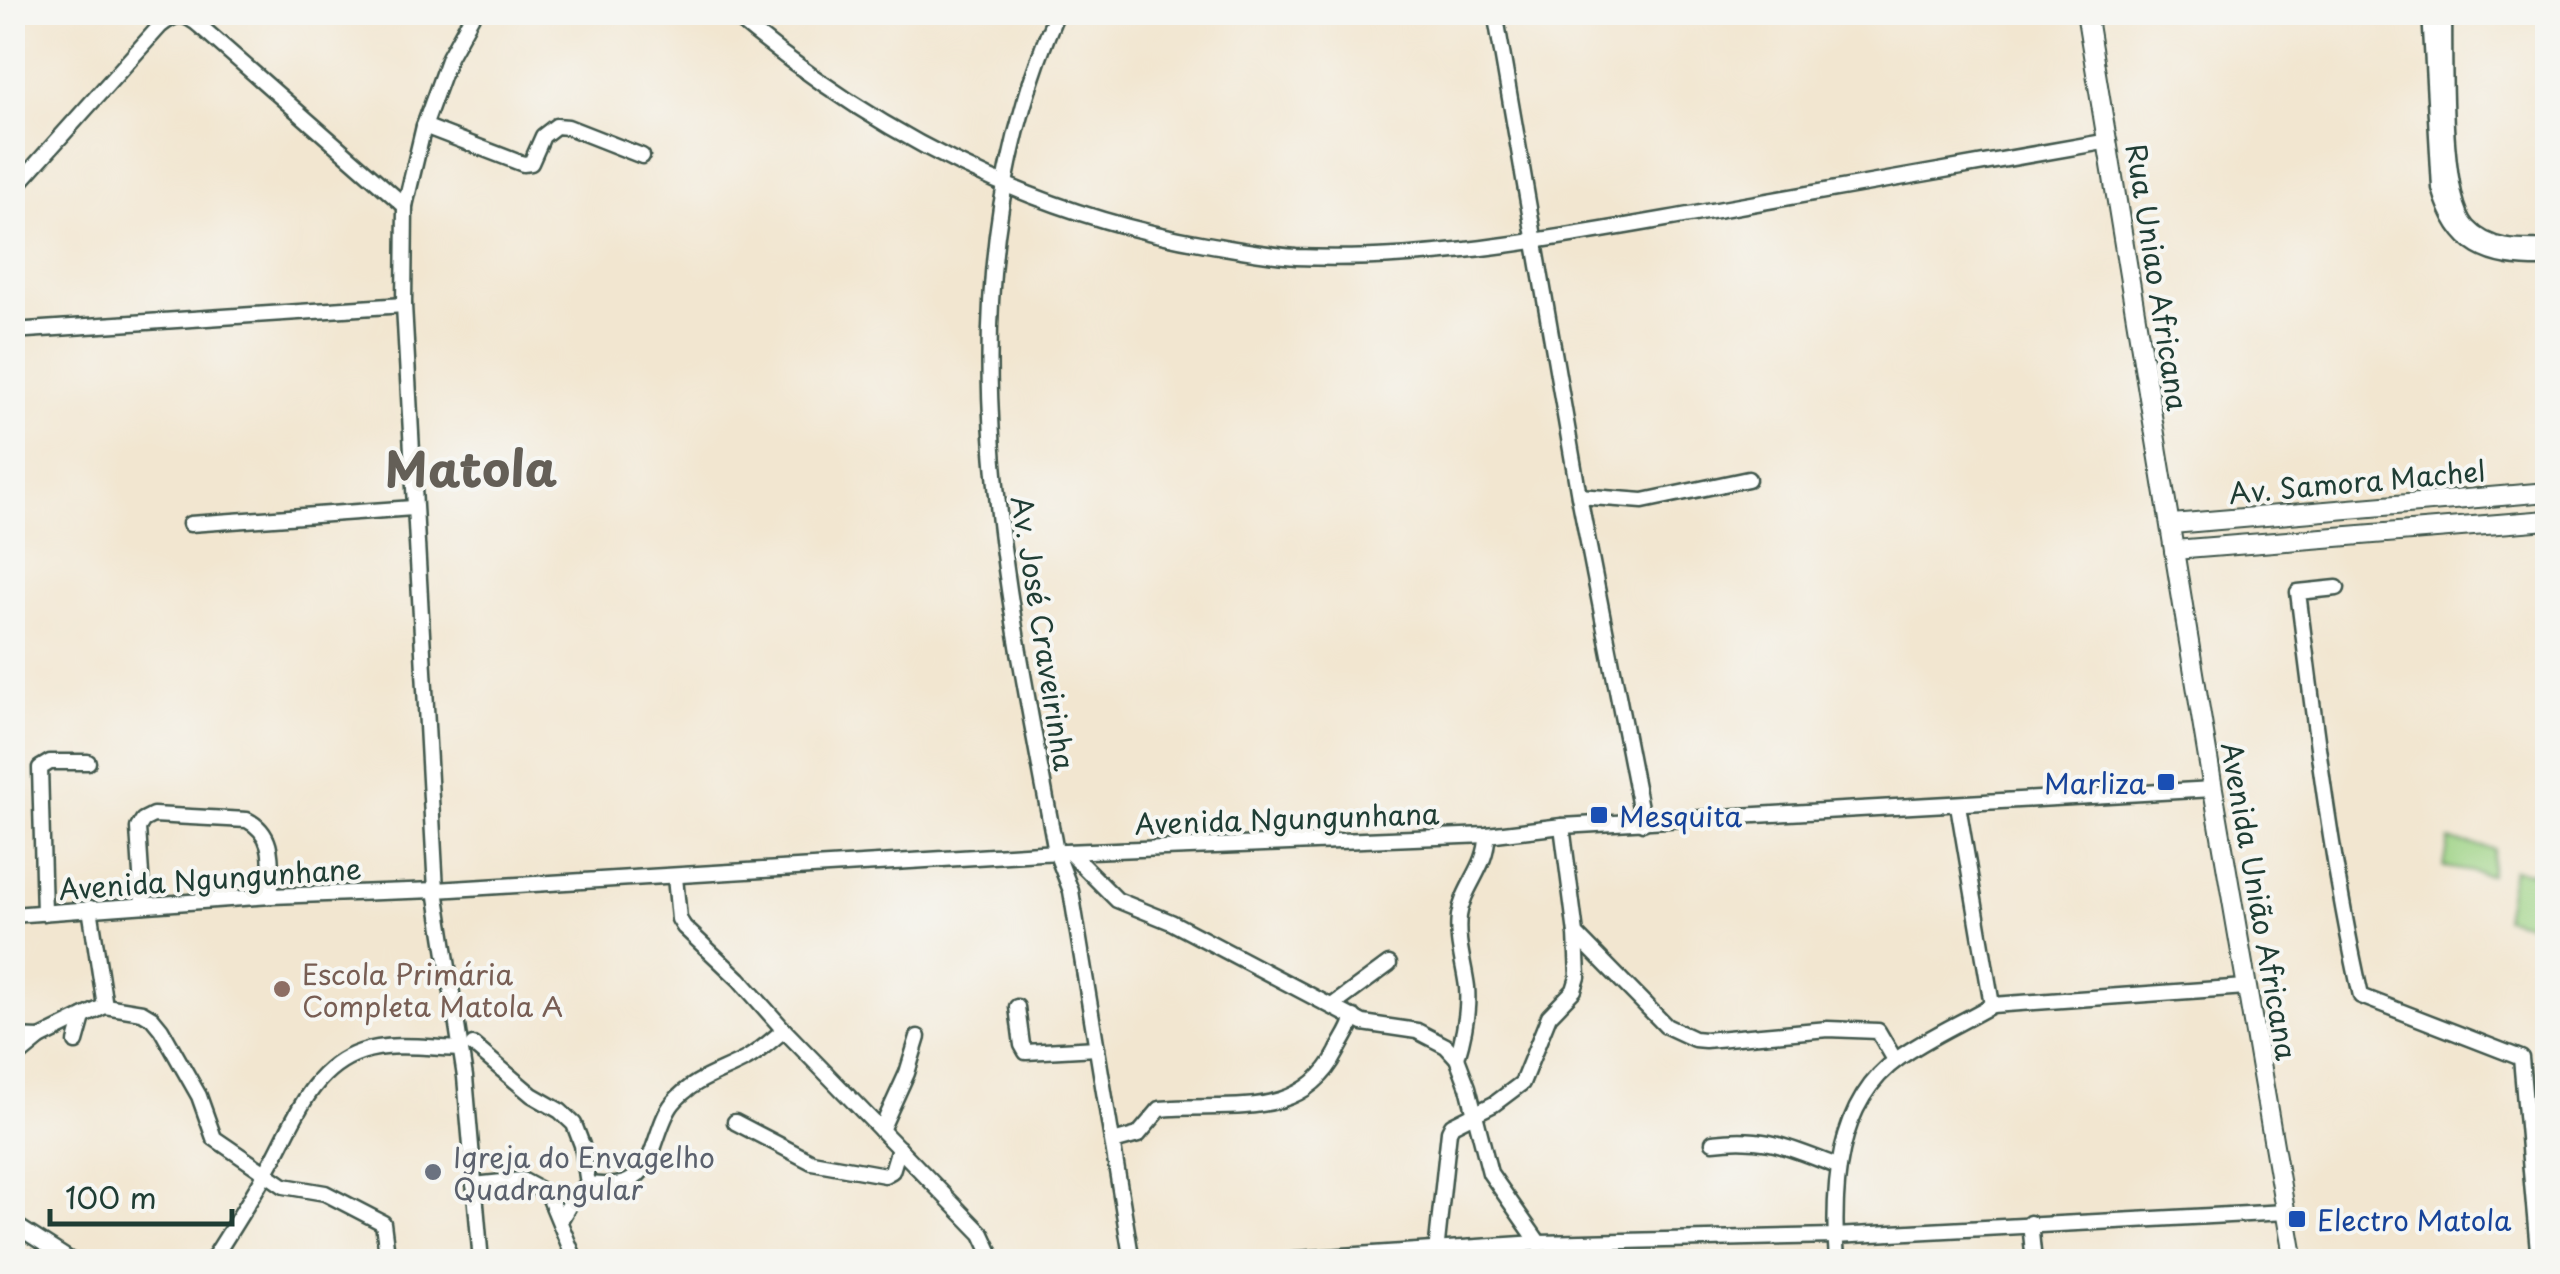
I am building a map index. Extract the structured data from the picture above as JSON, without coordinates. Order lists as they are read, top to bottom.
{
  "streets": {
    "main road": ["Rua Uniao Africana", "Av. Samora Machel", "Avenida União Africana"],
    "street": ["Av. José Craveirinha", "Avenida Ngungunhana", "Avenida Ngungunhane"]
  },
  "crossings": [
    ["Rua Uniao Africana", "Av. Samora Machel"],
    ["Rua Uniao Africana", "Avenida União Africana"],
    ["Av. Samora Machel", "Avenida União Africana"],
    ["Av. José Craveirinha", "Avenida Ngungunhana"],
    ["Avenida Ngungunhana", "Avenida Ngungunhane"],
    ["Avenida Ngungunhana", "Avenida União Africana"]
  ],
  "districts": ["Matola"],
  "places": {
    "transit": ["Marliza", "Mesquita", "Electro Matola"],
    "other": ["Escola Primária Completa Matola A", "Igreja do Envagelho Quadrangular"]
  },
  "scale_bar": "100 m"
}
